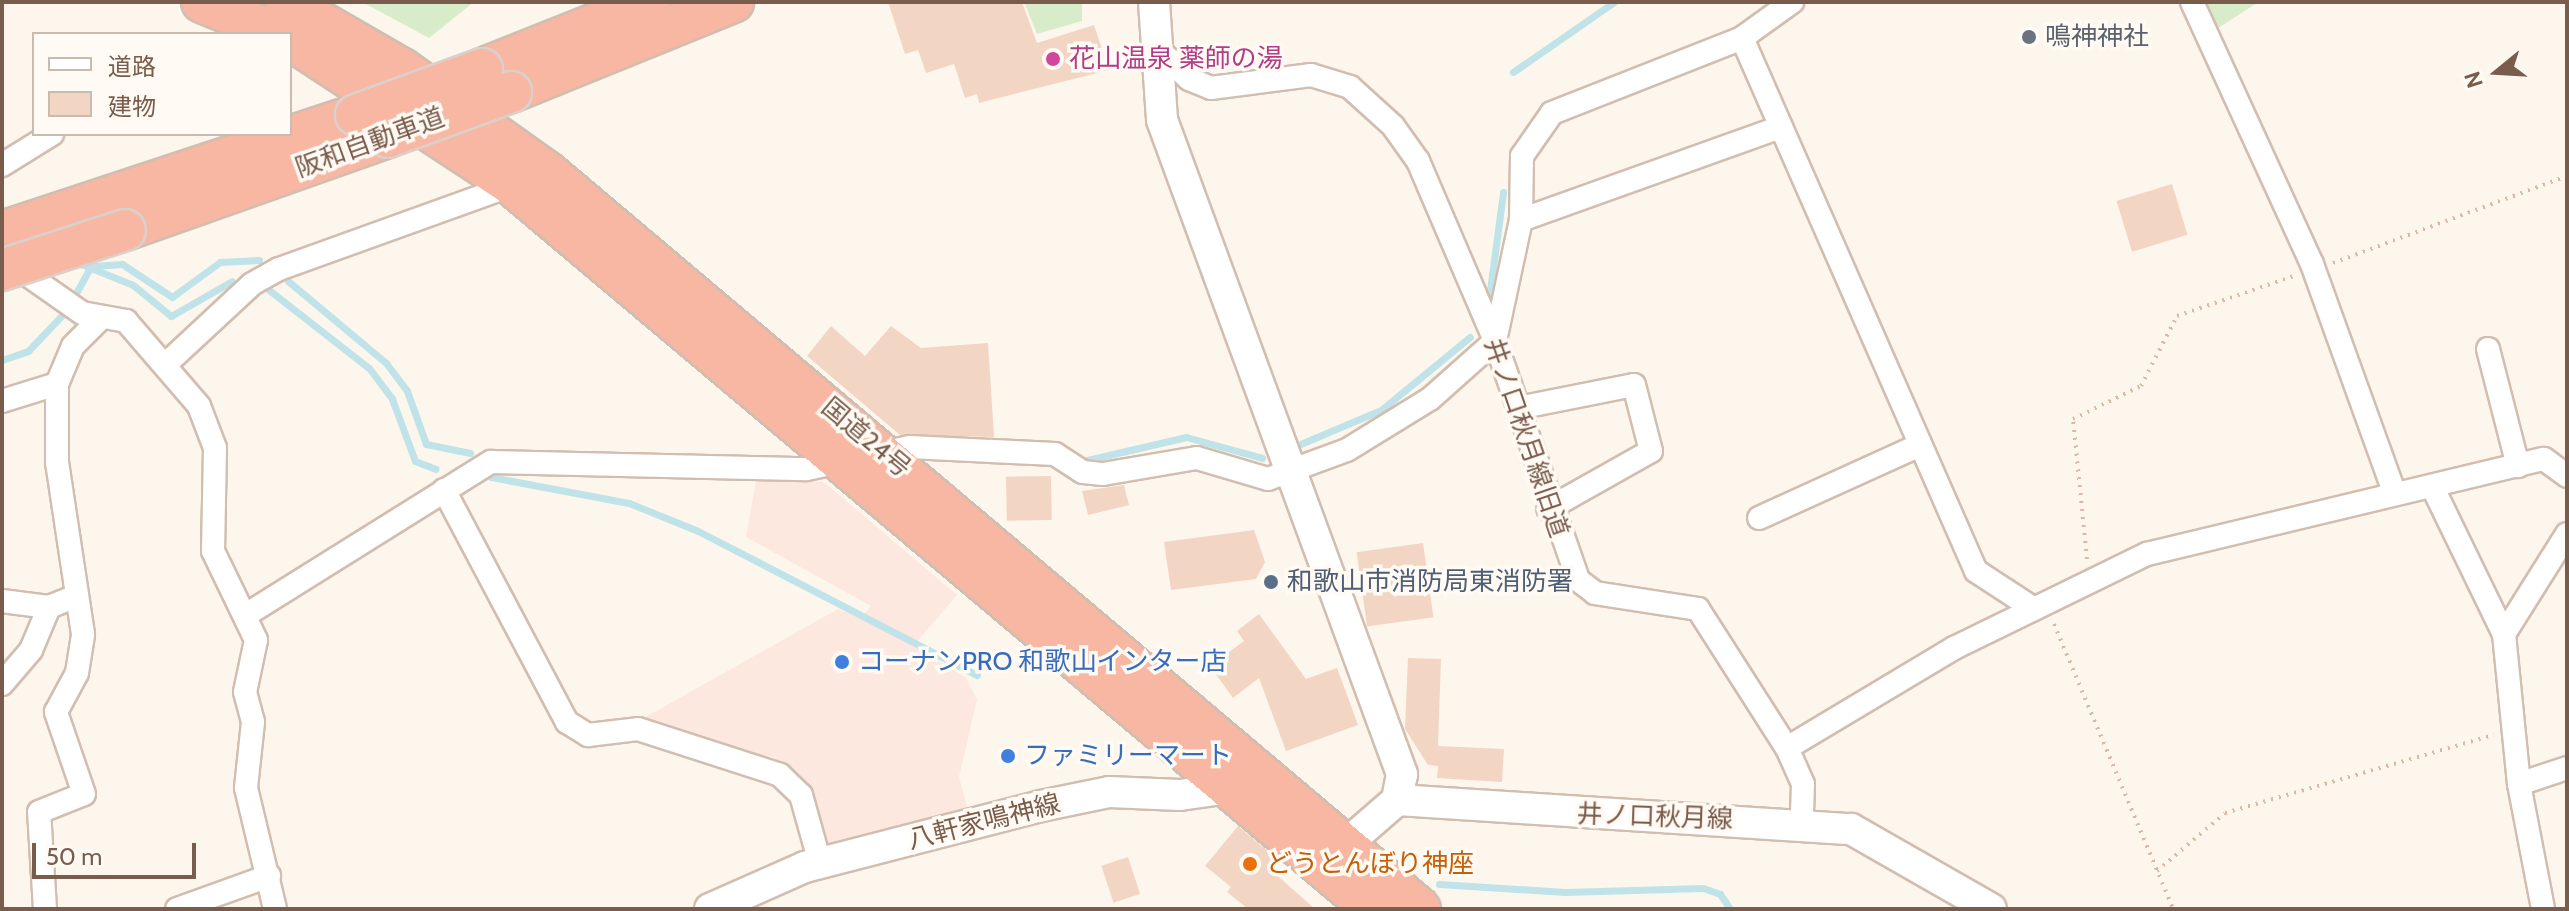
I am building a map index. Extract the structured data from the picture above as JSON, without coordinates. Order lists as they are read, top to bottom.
{
  "streets": {
    "highway": ["阪和自動車道", "国道24号"],
    "main road": ["井ノ口秋月線", "八軒家鳴神線"],
    "street": ["井ノ口秋月線旧道"]
  },
  "crossings": [
    ["国道24号", "八軒家鳴神線"],
    ["井ノ口秋月線旧道", "井ノ口秋月線"]
  ],
  "places": [
    "鳴神神社",
    "花山温泉 薬師の湯",
    "和歌山市消防局東消防署",
    "コーナンPRO 和歌山インター店",
    "ファミリーマート",
    "どうとんぼり神座"
  ],
  "legend": ["道路", "建物"],
  "scale_bar": "50 m",
  "north": "left"
}
